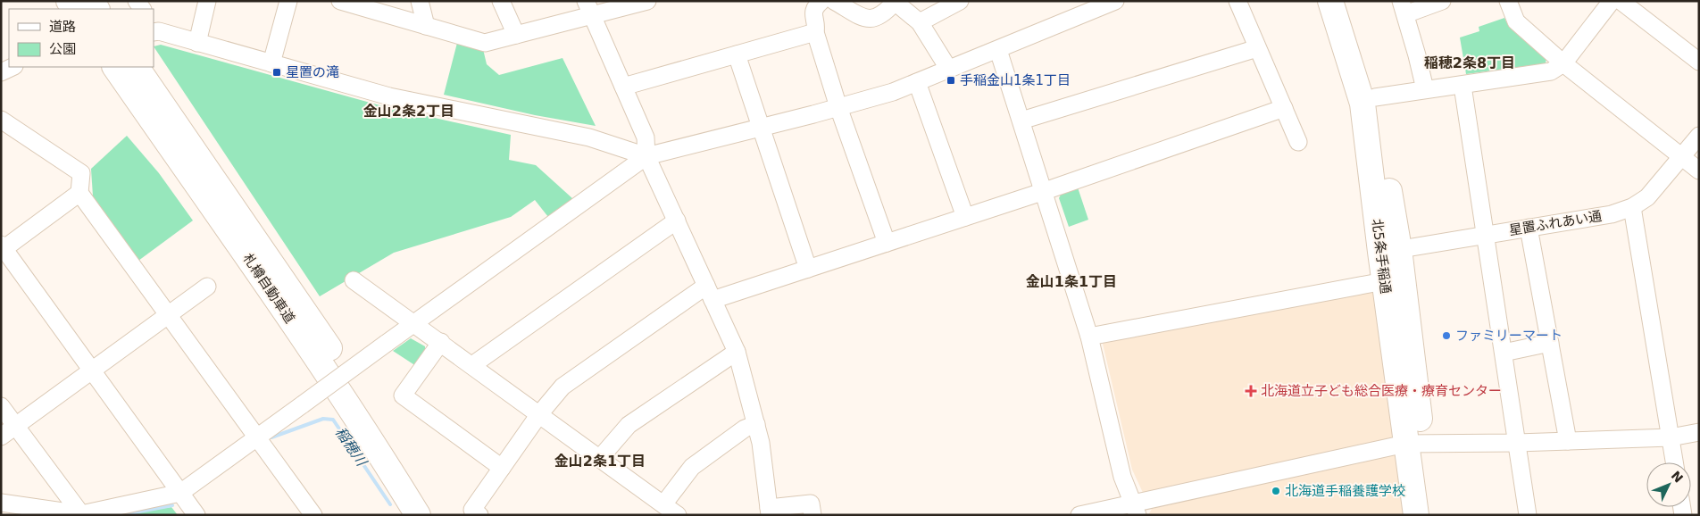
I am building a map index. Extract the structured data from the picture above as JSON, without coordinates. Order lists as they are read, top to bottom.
{
  "streets": {
    "highway": ["北5条手稲通", "札樽自動車道"],
    "street": ["星置ふれあい通"]
  },
  "crossings": [
    ["星置ふれあい通", "北5条手稲通"]
  ],
  "districts": [
    "稲穂2条8丁目",
    "金山2条2丁目",
    "金山1条1丁目",
    "金山2条1丁目"
  ],
  "water": ["稲穂川"],
  "places": {
    "transit": ["星置の滝", "手稲金山1条1丁目"],
    "other": ["ファミリーマート", "北海道手稲養護学校"],
    "health": ["北海道立子ども総合医療・療育センター"]
  },
  "legend": ["道路", "公園"],
  "north": "top right"
}
